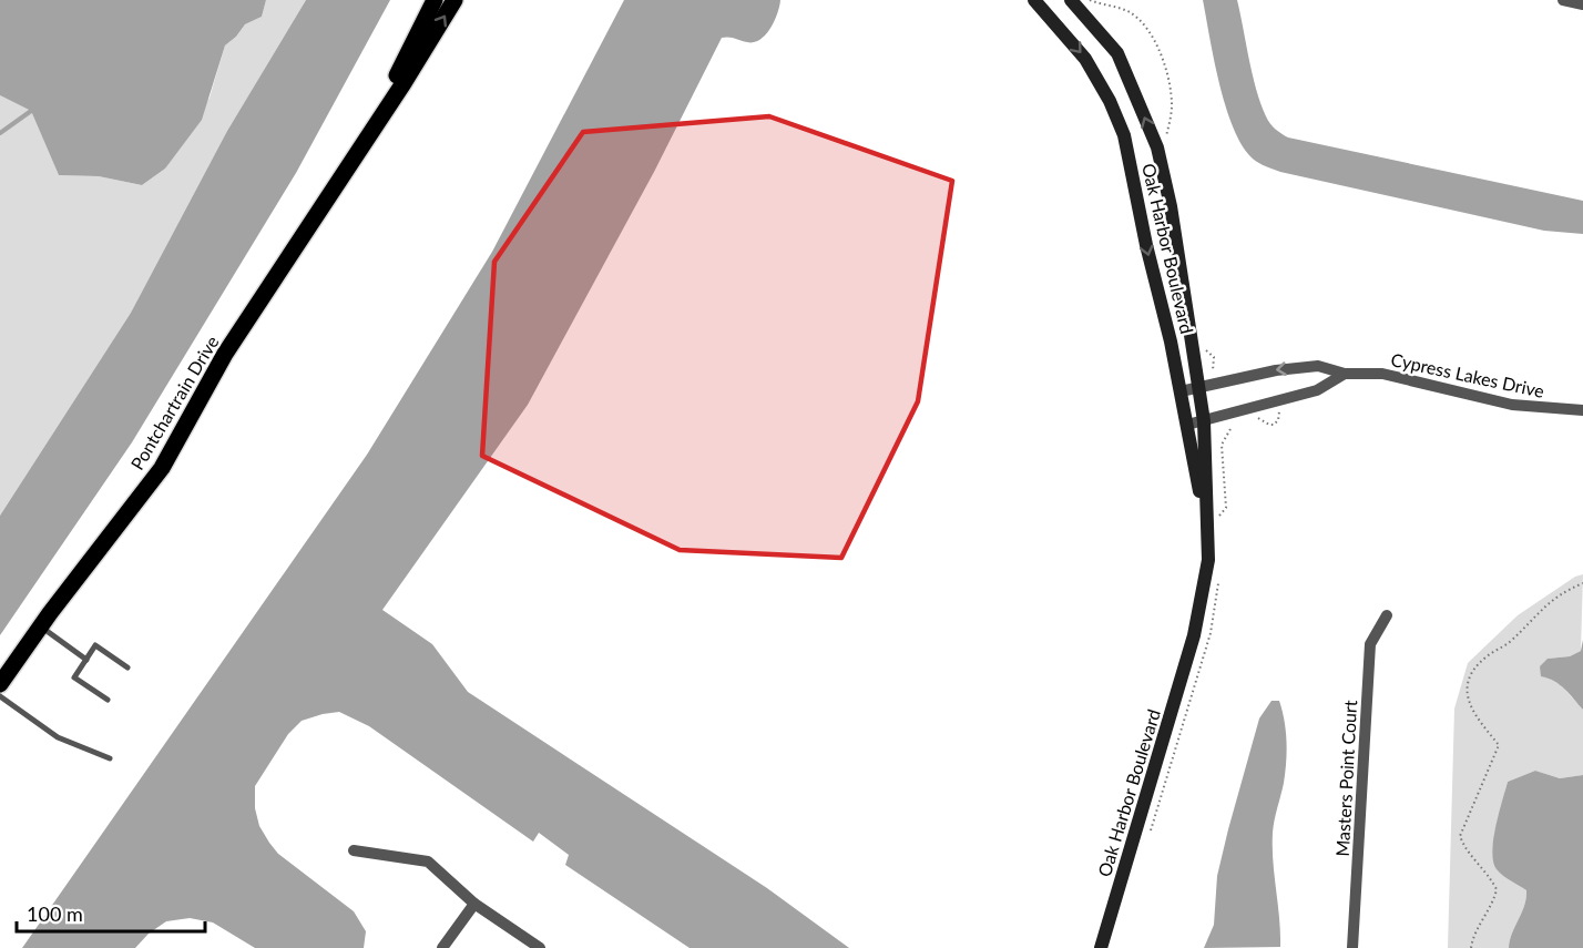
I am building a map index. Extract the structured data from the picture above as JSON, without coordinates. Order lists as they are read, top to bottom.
{
  "streets": {
    "main road": ["Pontchartrain Drive"],
    "street": ["Oak Harbor Boulevard", "Cypress Lakes Drive", "Masters Point Court"]
  },
  "crossings": [
    ["Oak Harbor Boulevard", "Cypress Lakes Drive"]
  ],
  "scale_bar": "100 m"
}
